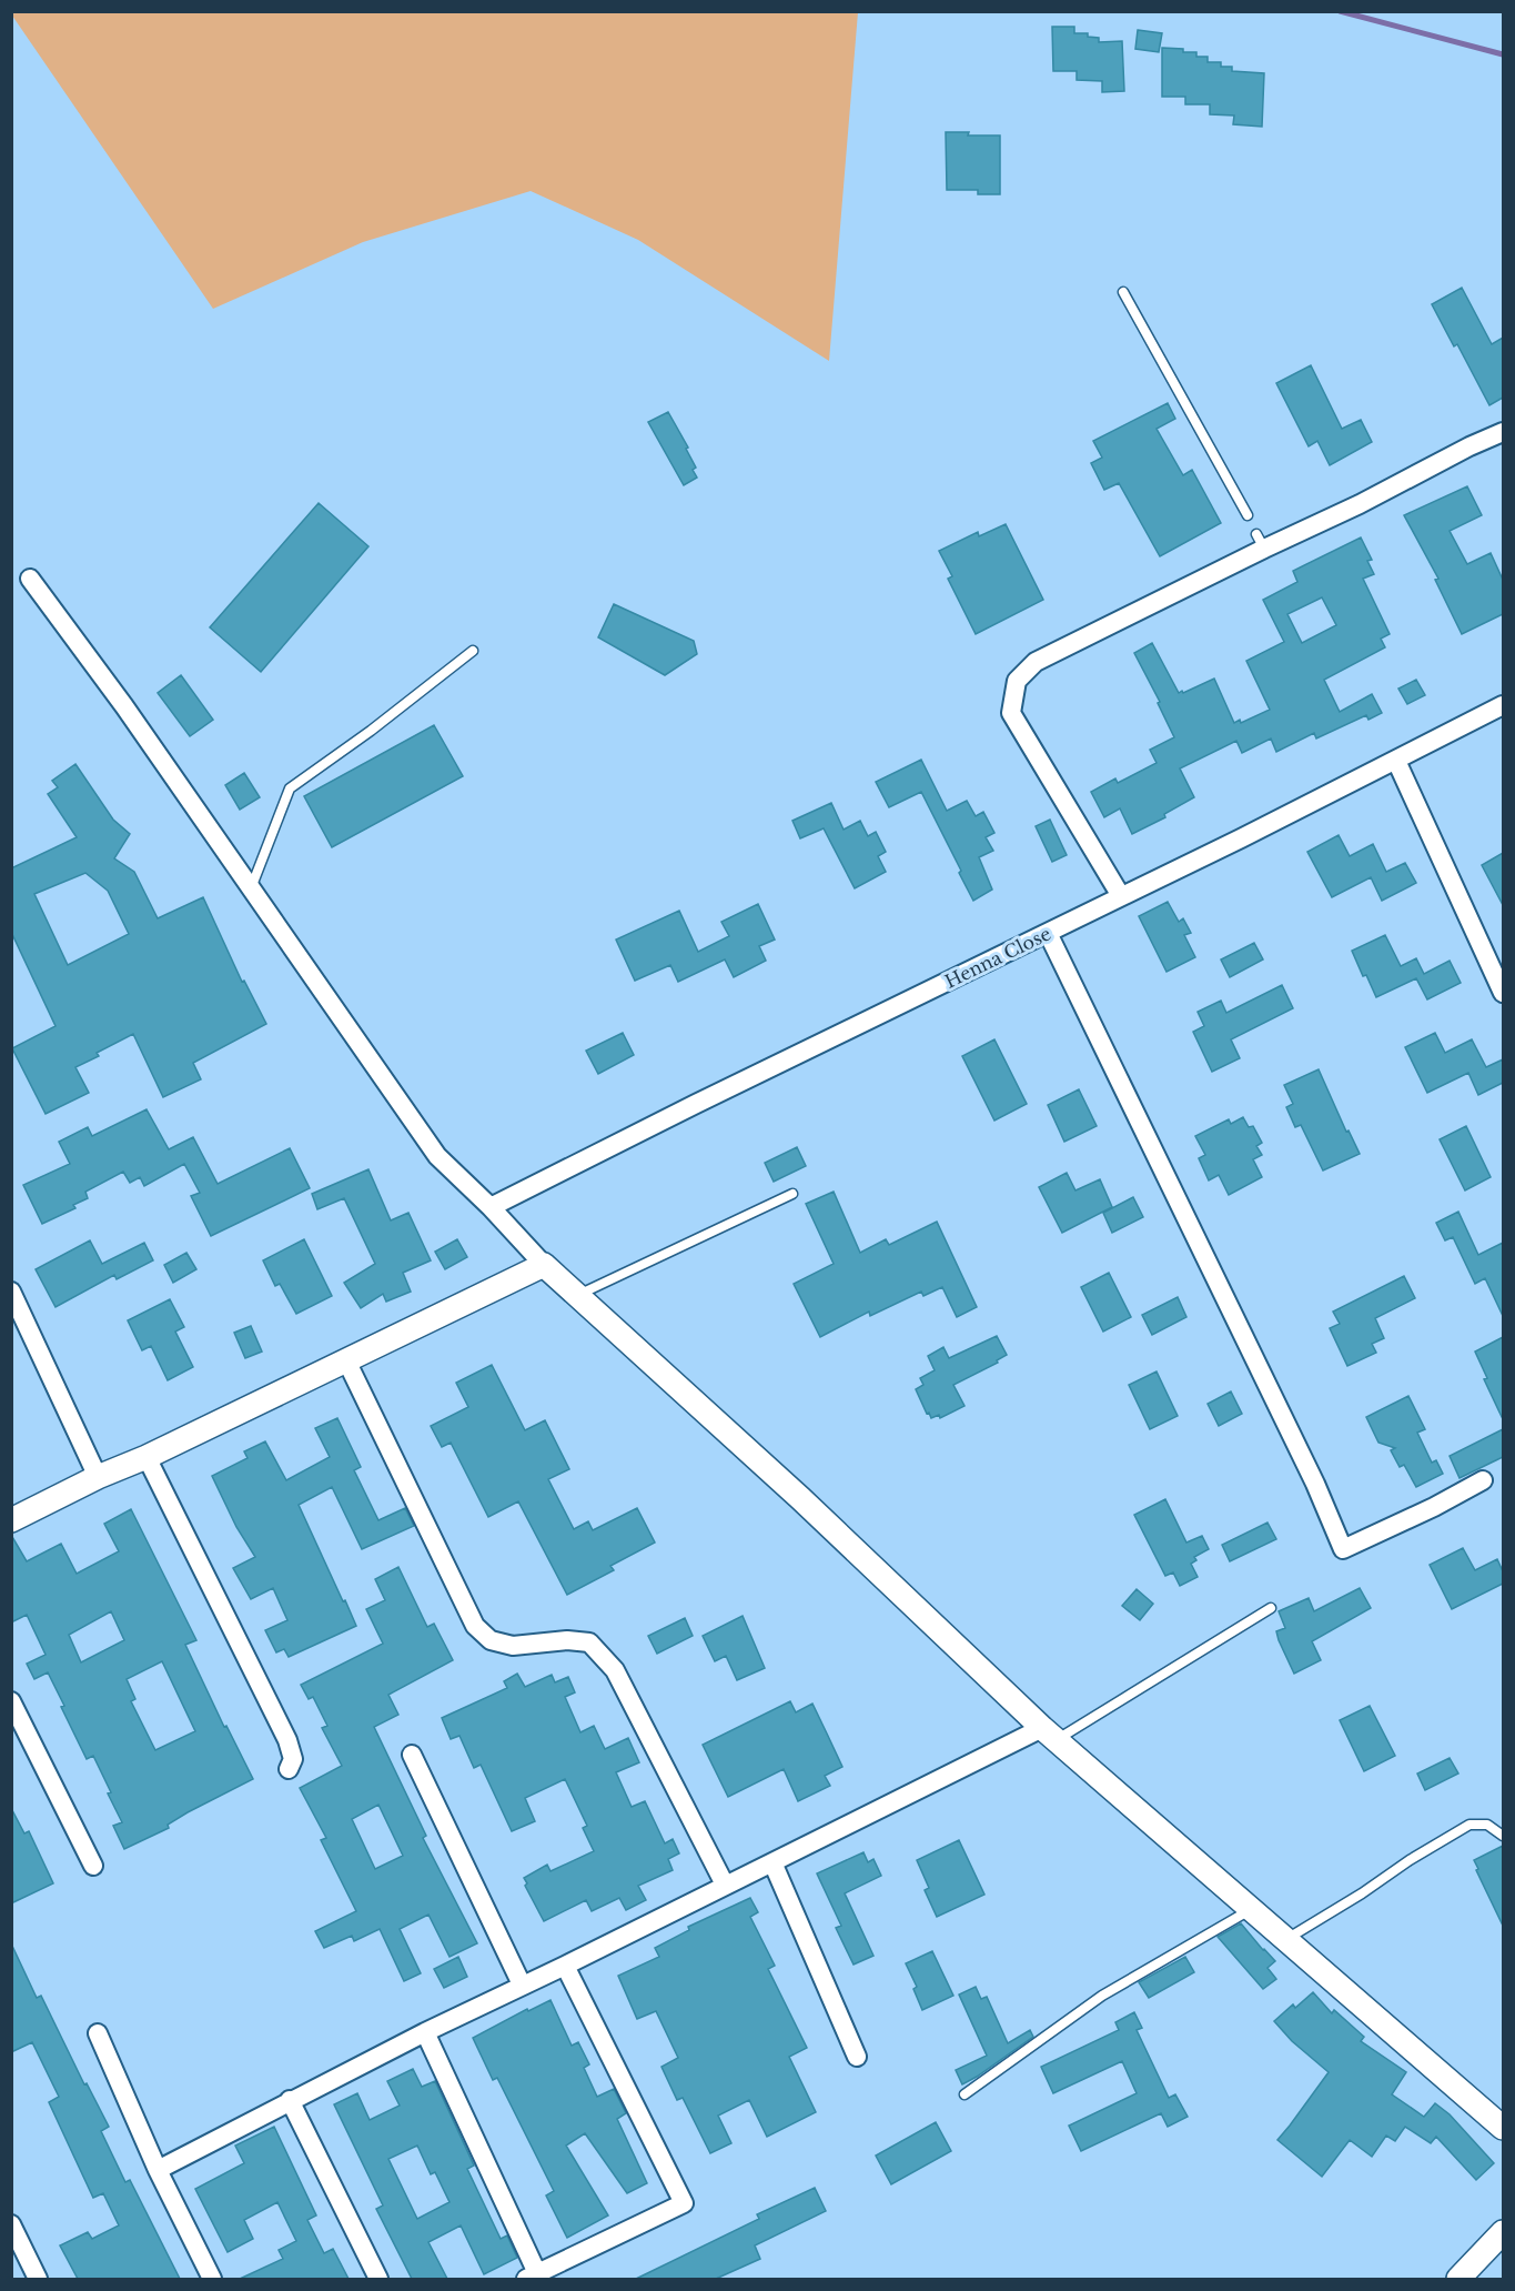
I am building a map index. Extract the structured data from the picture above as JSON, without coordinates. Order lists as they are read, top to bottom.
{
  "streets": {
    "street": ["Henna Close"]
  }
}
